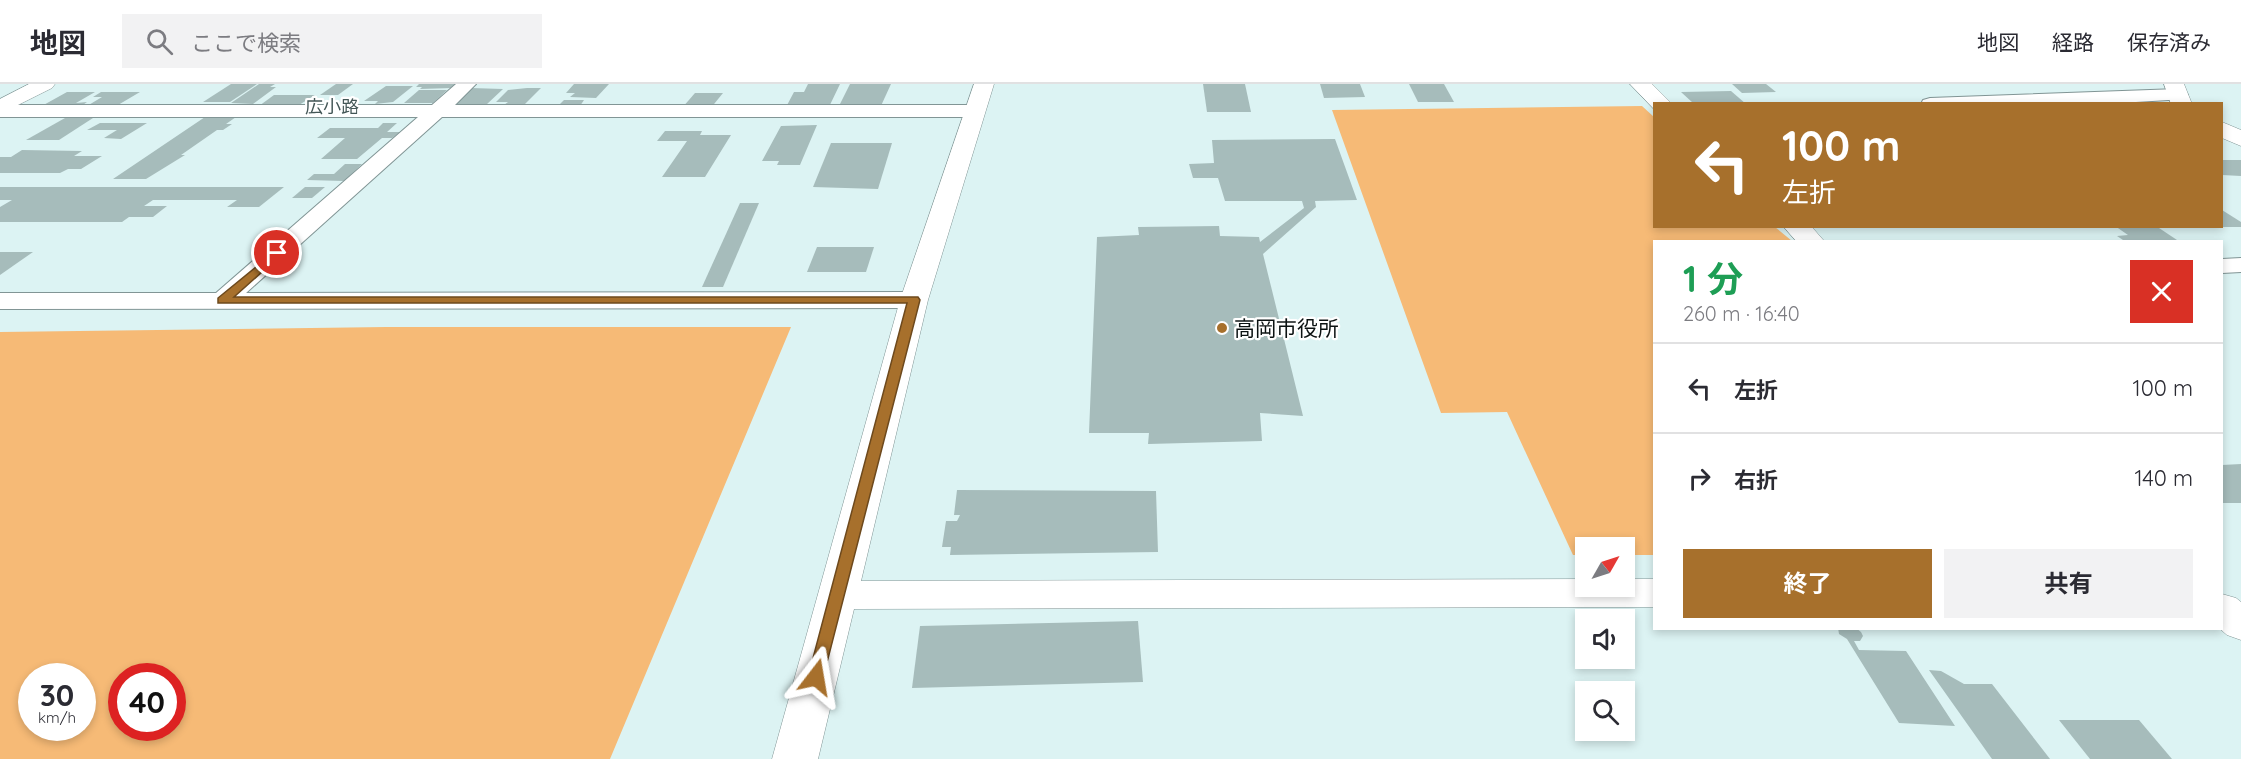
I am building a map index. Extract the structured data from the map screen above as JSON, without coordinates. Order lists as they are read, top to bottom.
{
  "districts": ["広小路"],
  "places": ["高岡市役所"],
  "north": "top right",
  "page": {
    "header": "地図",
    "search": "ここで検索",
    "nav": ["地図", "経路", "保存済み"],
    "turn": ["100 m", "左折"],
    "heading": ["1 分", "260 m · 16:40"],
    "list": [
      {
        "name": "左折",
        "value": "100 m"
      },
      {
        "name": "右折",
        "value": "140 m"
      }
    ],
    "buttons": ["終了", "共有"],
    "speed": "30 km/h",
    "limit": "40"
  }
}
